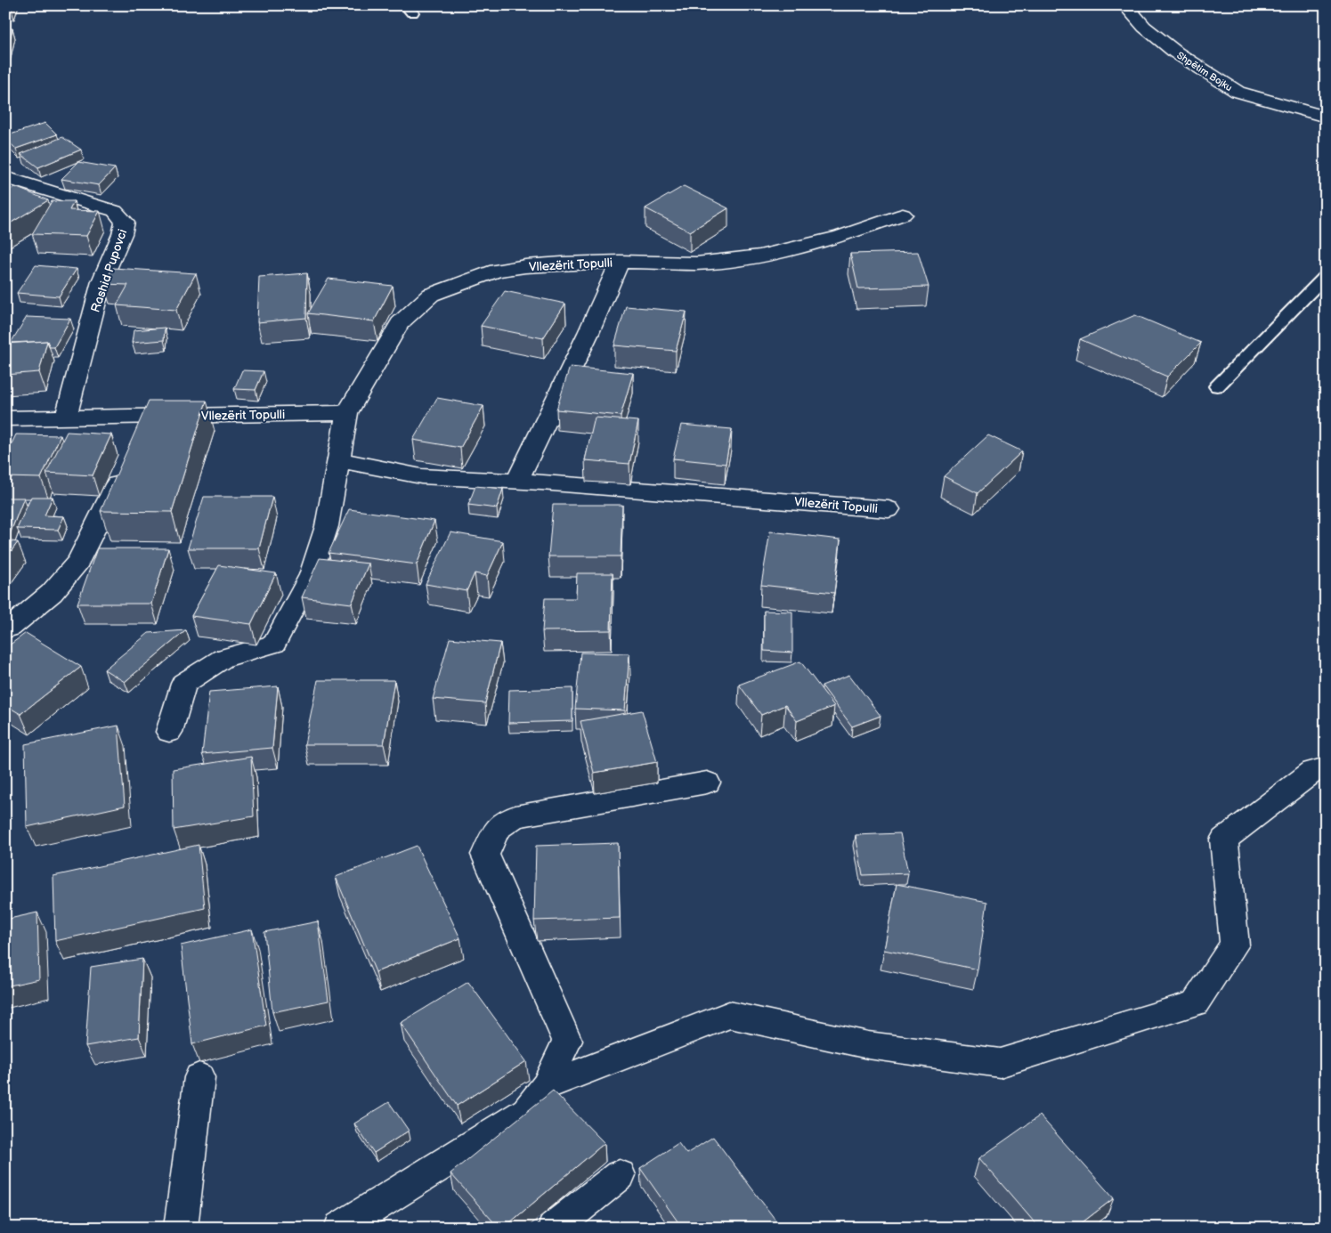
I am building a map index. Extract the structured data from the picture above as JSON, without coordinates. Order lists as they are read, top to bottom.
{
  "streets": {
    "street": ["Shpëtim Bojku", "Vllezërit Topulli", "Rashid Pupovci"]
  },
  "crossings": [
    ["Vllezërit Topulli", "Rashid Pupovci"]
  ]
}
